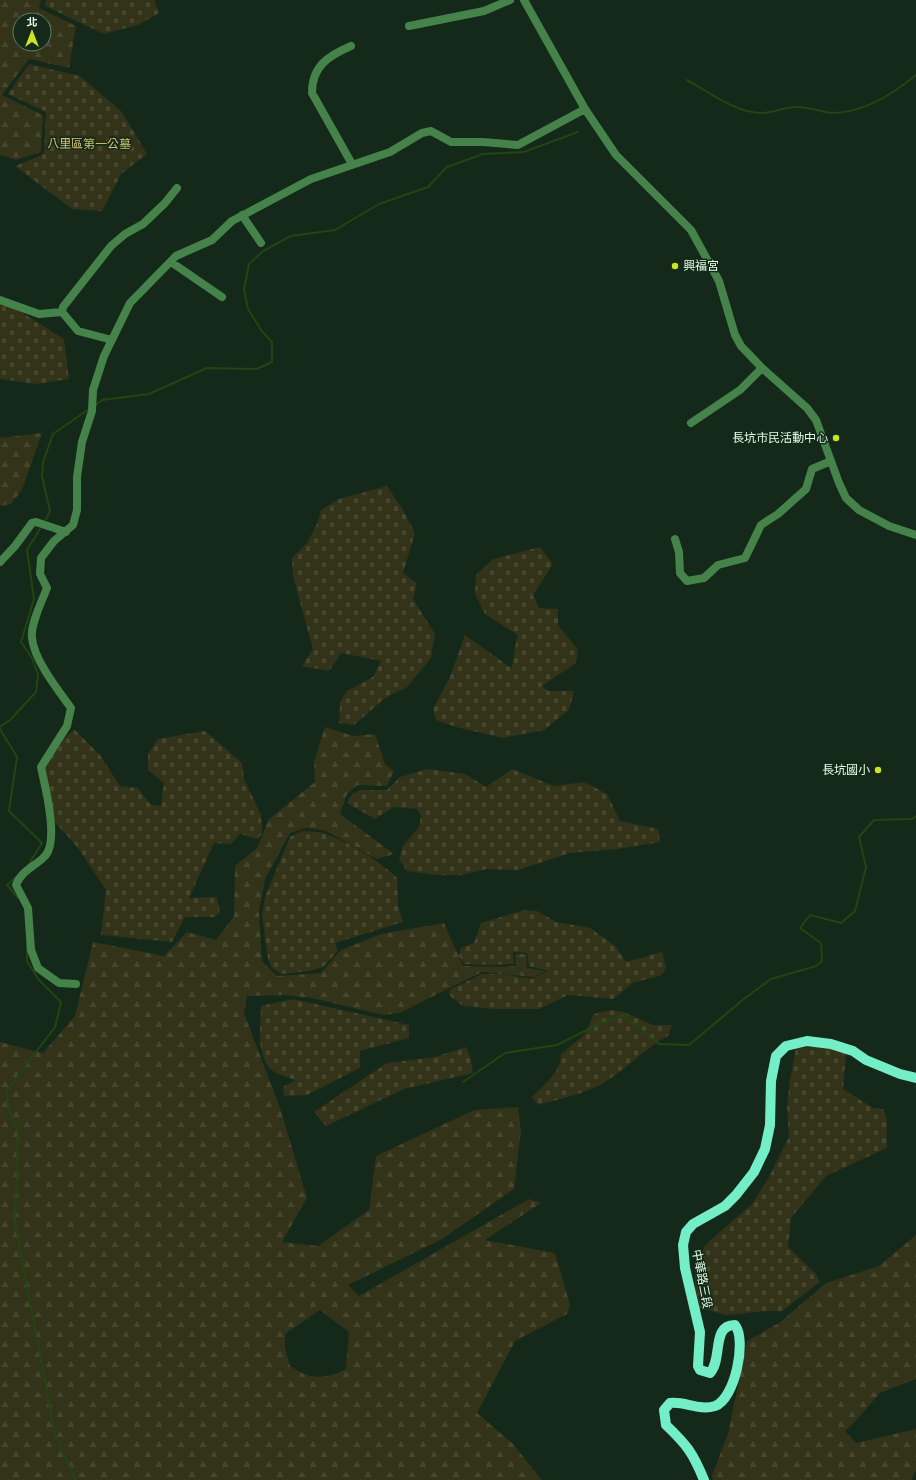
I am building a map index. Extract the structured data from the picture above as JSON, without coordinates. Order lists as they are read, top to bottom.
{
  "streets": {
    "main road": ["中華路三段"]
  },
  "parks": ["八里區第一公墓"],
  "places": ["興福宮", "長坑市民活動中心", "長坑國小"],
  "north": "top"
}
